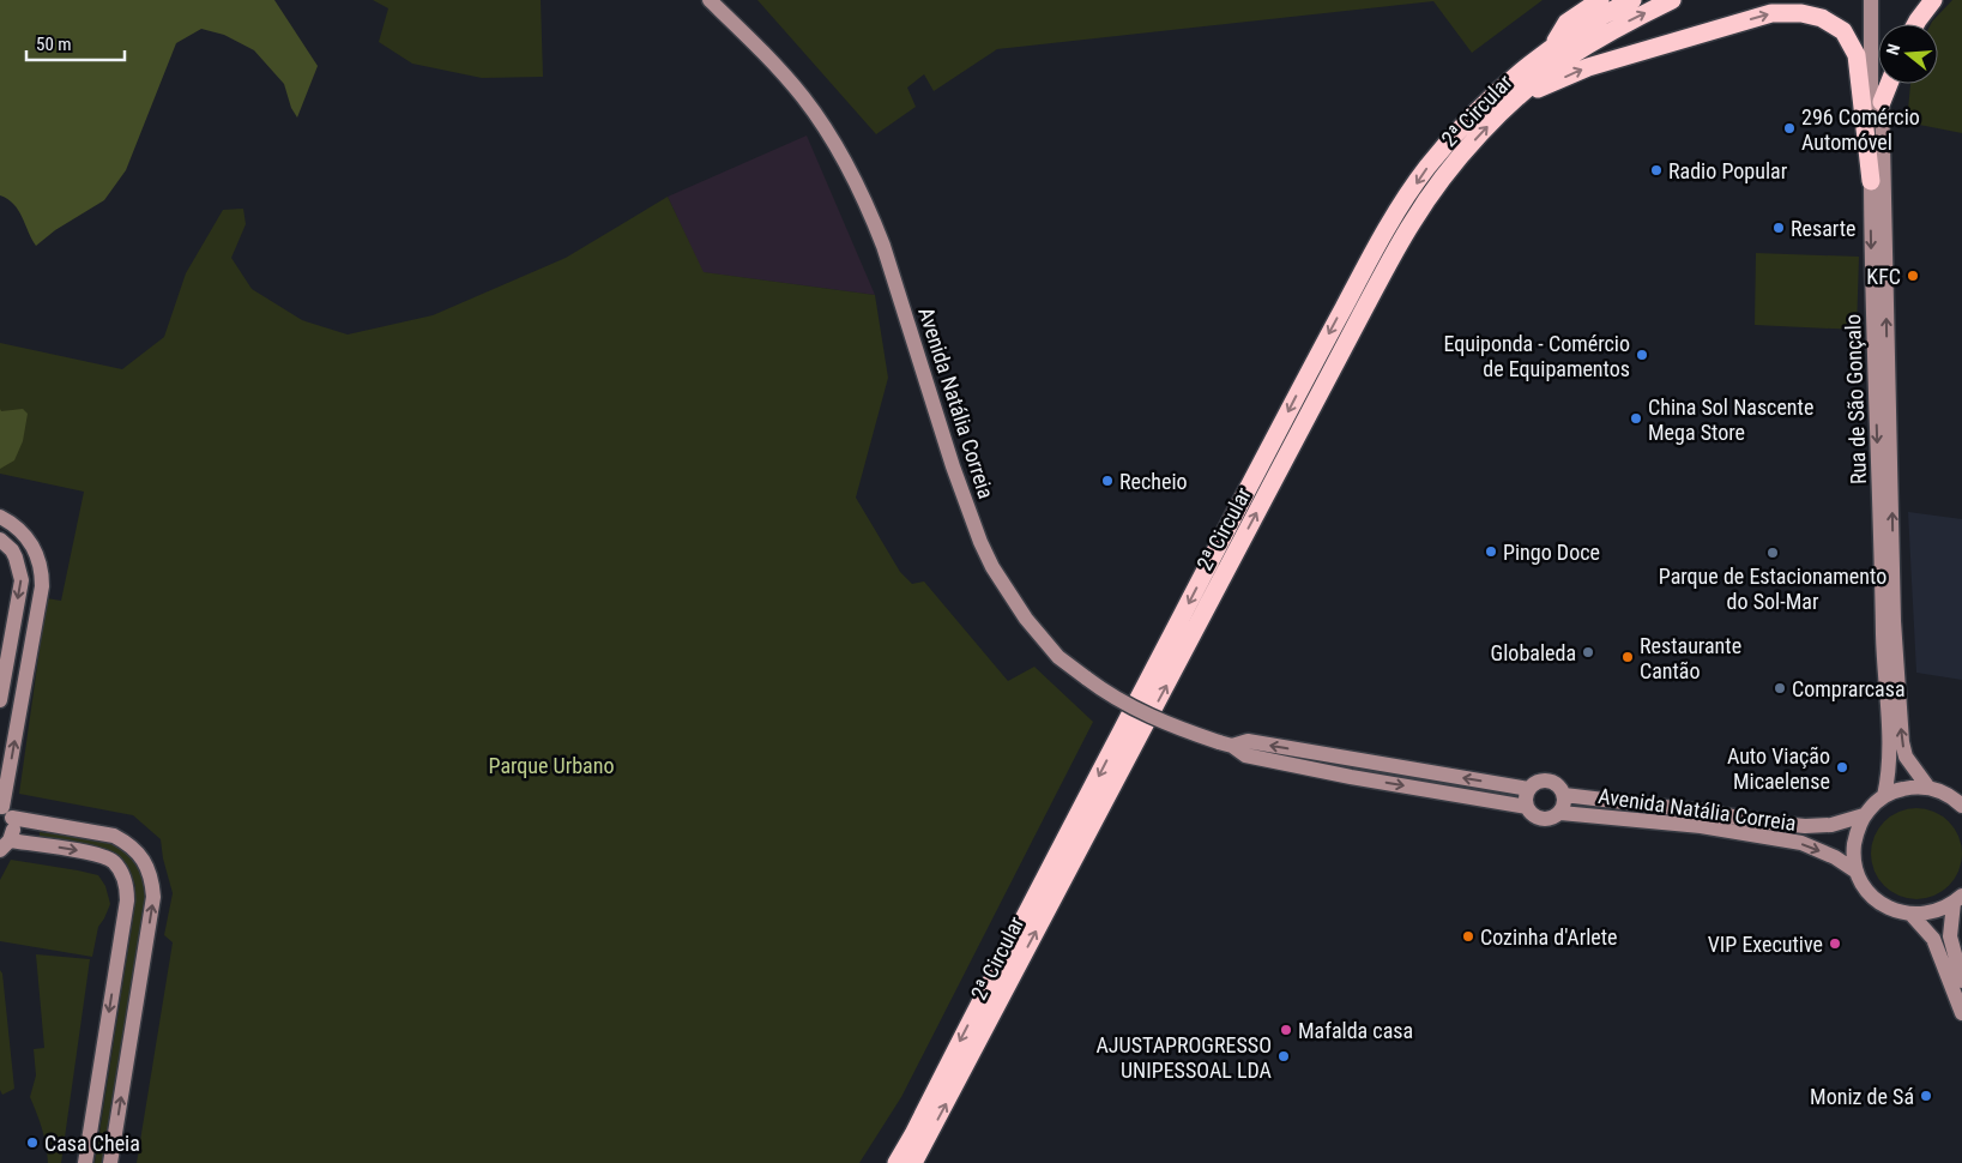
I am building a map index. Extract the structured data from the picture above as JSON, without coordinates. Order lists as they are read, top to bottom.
{
  "streets": {
    "highway": ["2ª Circular"],
    "street": ["Rua de São Gonçalo", "Avenida Natália Correia"]
  },
  "parks": ["Parque Urbano"],
  "places": [
    "296 Comércio Automóvel",
    "Radio Popular",
    "Resarte",
    "KFC",
    "Equiponda - Comércio de Equipamentos",
    "China Sol Nascente Mega Store",
    "Recheio",
    "Pingo Doce",
    "Parque de Estacionamento do Sol-Mar",
    "Globaleda",
    "Restaurante Cantão",
    "Comprarcasa",
    "Auto Viação Micaelense",
    "Cozinha d'Arlete",
    "VIP Executive",
    "Mafalda casa",
    "AJUSTAPROGRESSO UNIPESSOAL LDA",
    "Moniz de Sá",
    "Casa Cheia"
  ],
  "scale_bar": "50 m",
  "north": "left"
}
